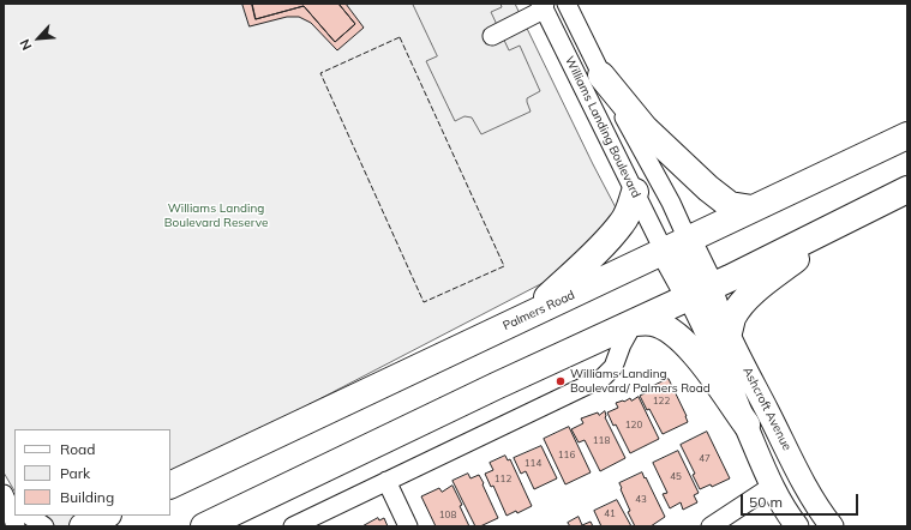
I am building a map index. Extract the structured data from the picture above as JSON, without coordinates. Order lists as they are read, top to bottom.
{
  "streets": {
    "highway": ["Palmers Road"],
    "main road": ["Ashcroft Avenue"],
    "street": ["Williams Landing Boulevard"]
  },
  "crossings": [
    ["Williams Landing Boulevard", "Palmers Road"]
  ],
  "parks": ["Williams Landing Boulevard Reserve"],
  "places": ["Williams Landing Boulevard/ Palmers Road"],
  "house_numbers": [
    "122",
    "120",
    "118",
    "116",
    "47",
    "114",
    "45",
    "112",
    "43",
    "41",
    "108"
  ],
  "legend": ["Road", "Park", "Building"],
  "scale_bar": "50 m",
  "north": "bottom left"
}
